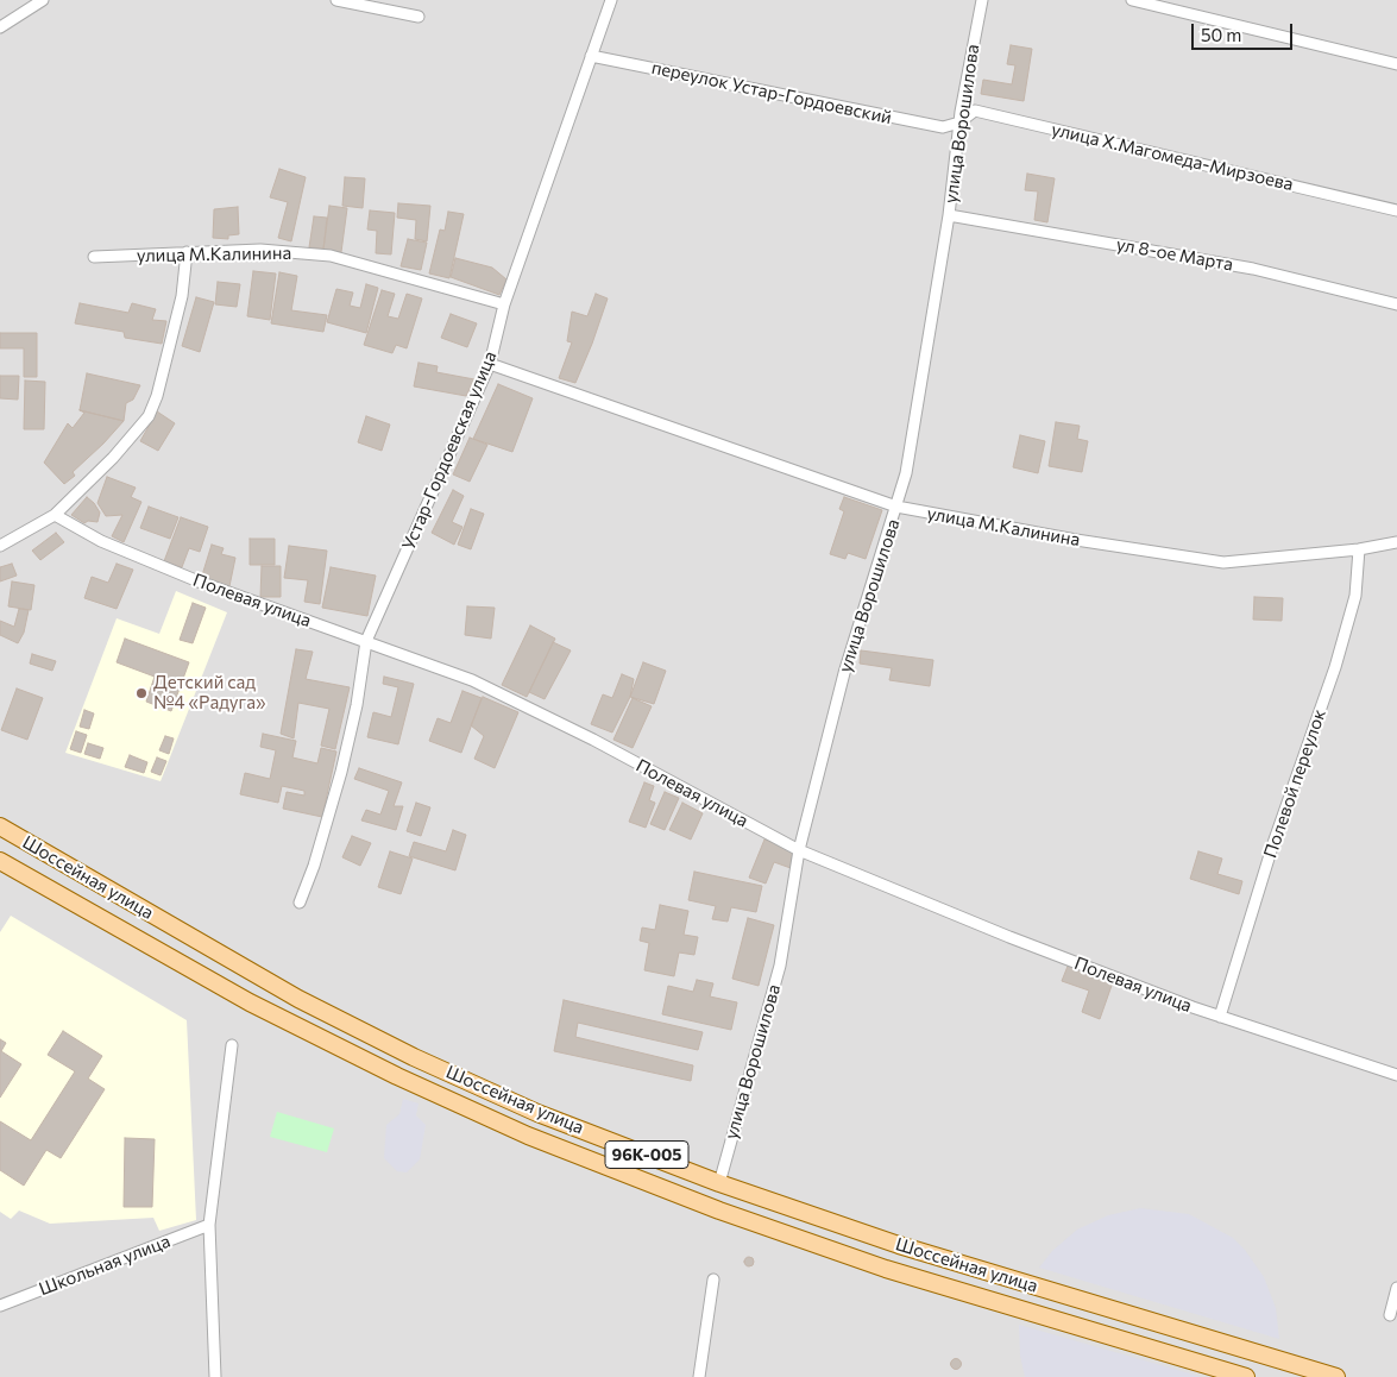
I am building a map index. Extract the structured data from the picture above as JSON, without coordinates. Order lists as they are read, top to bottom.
{
  "streets": {
    "main road": ["Шоссейная улица", "96К-005"],
    "street": [
      "переулок Устар-Гордоевский",
      "улица Ворошилова",
      "улица Х.Магомеда-Мирзоева",
      "улица М.Калинина",
      "ул 8-ое Марта",
      "Устар-Гордоевская улица",
      "Полевая улица",
      "Полевой переулок",
      "Школьная улица"
    ]
  },
  "crossings": [
    ["переулок Устар-Гордоевский", "улица Ворошилова"],
    ["переулок Устар-Гордоевский", "улица Х.Магомеда-Мирзоева"],
    ["переулок Устар-Гордоевский", "Устар-Гордоевская улица"],
    ["улица Ворошилова", "улица Х.Магомеда-Мирзоева"],
    ["улица Ворошилова", "улица М.Калинина"],
    ["улица Ворошилова", "ул 8-ое Марта"],
    ["улица Ворошилова", "Полевая улица"],
    ["улица Ворошилова", "Шоссейная улица"],
    ["улица М.Калинина", "Устар-Гордоевская улица"],
    ["улица М.Калинина", "Полевой переулок"],
    ["Устар-Гордоевская улица", "Полевая улица"],
    ["Полевая улица", "Полевой переулок"]
  ],
  "places": ["Детский сад №4 «Радуга»"],
  "scale_bar": "50 m"
}
